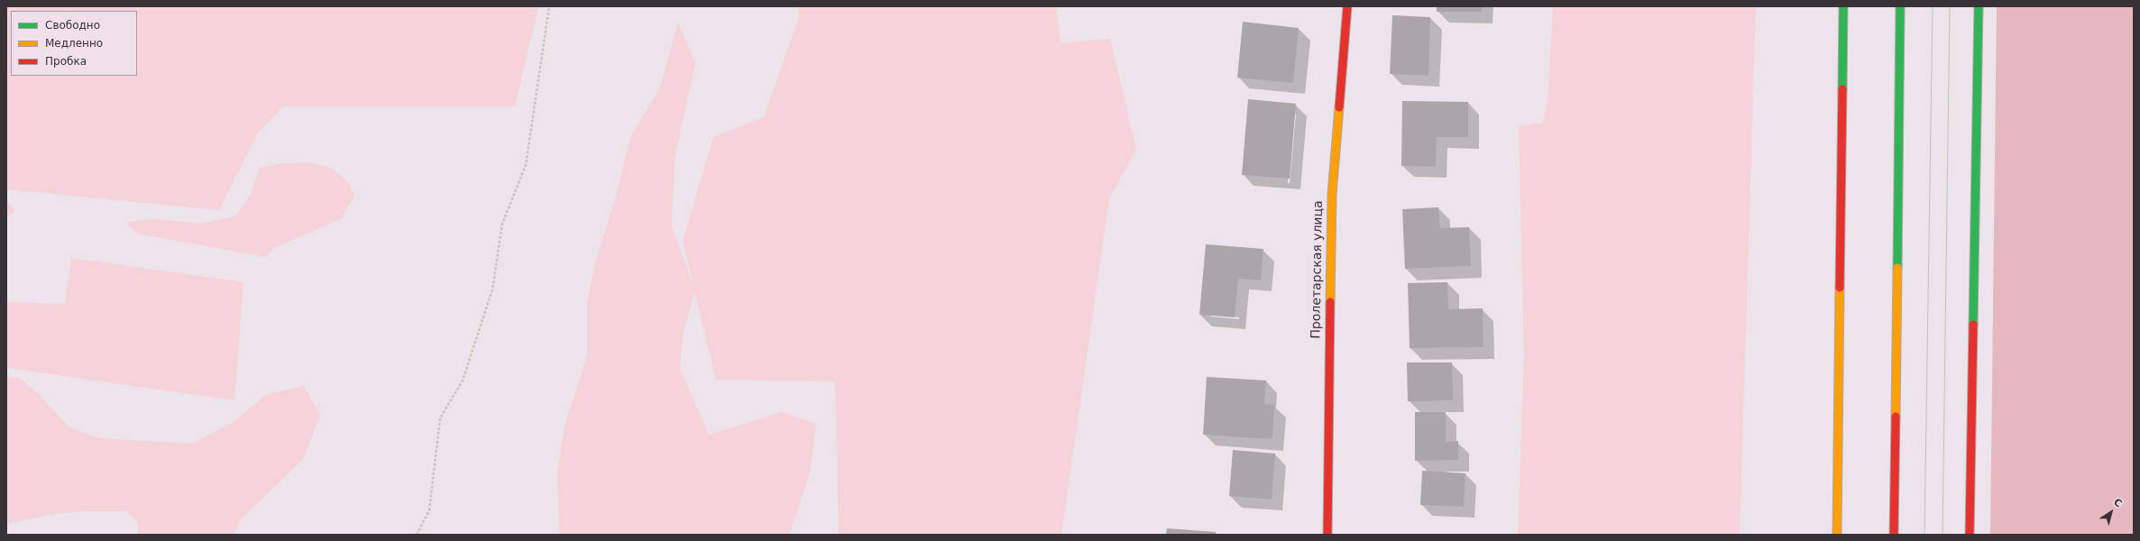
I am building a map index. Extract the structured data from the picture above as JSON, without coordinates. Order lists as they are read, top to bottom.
{
  "streets": {
    "street": ["Пролетарская улица"]
  },
  "legend": ["Свободно", "Медленно", "Пробка"],
  "north": "top right"
}
